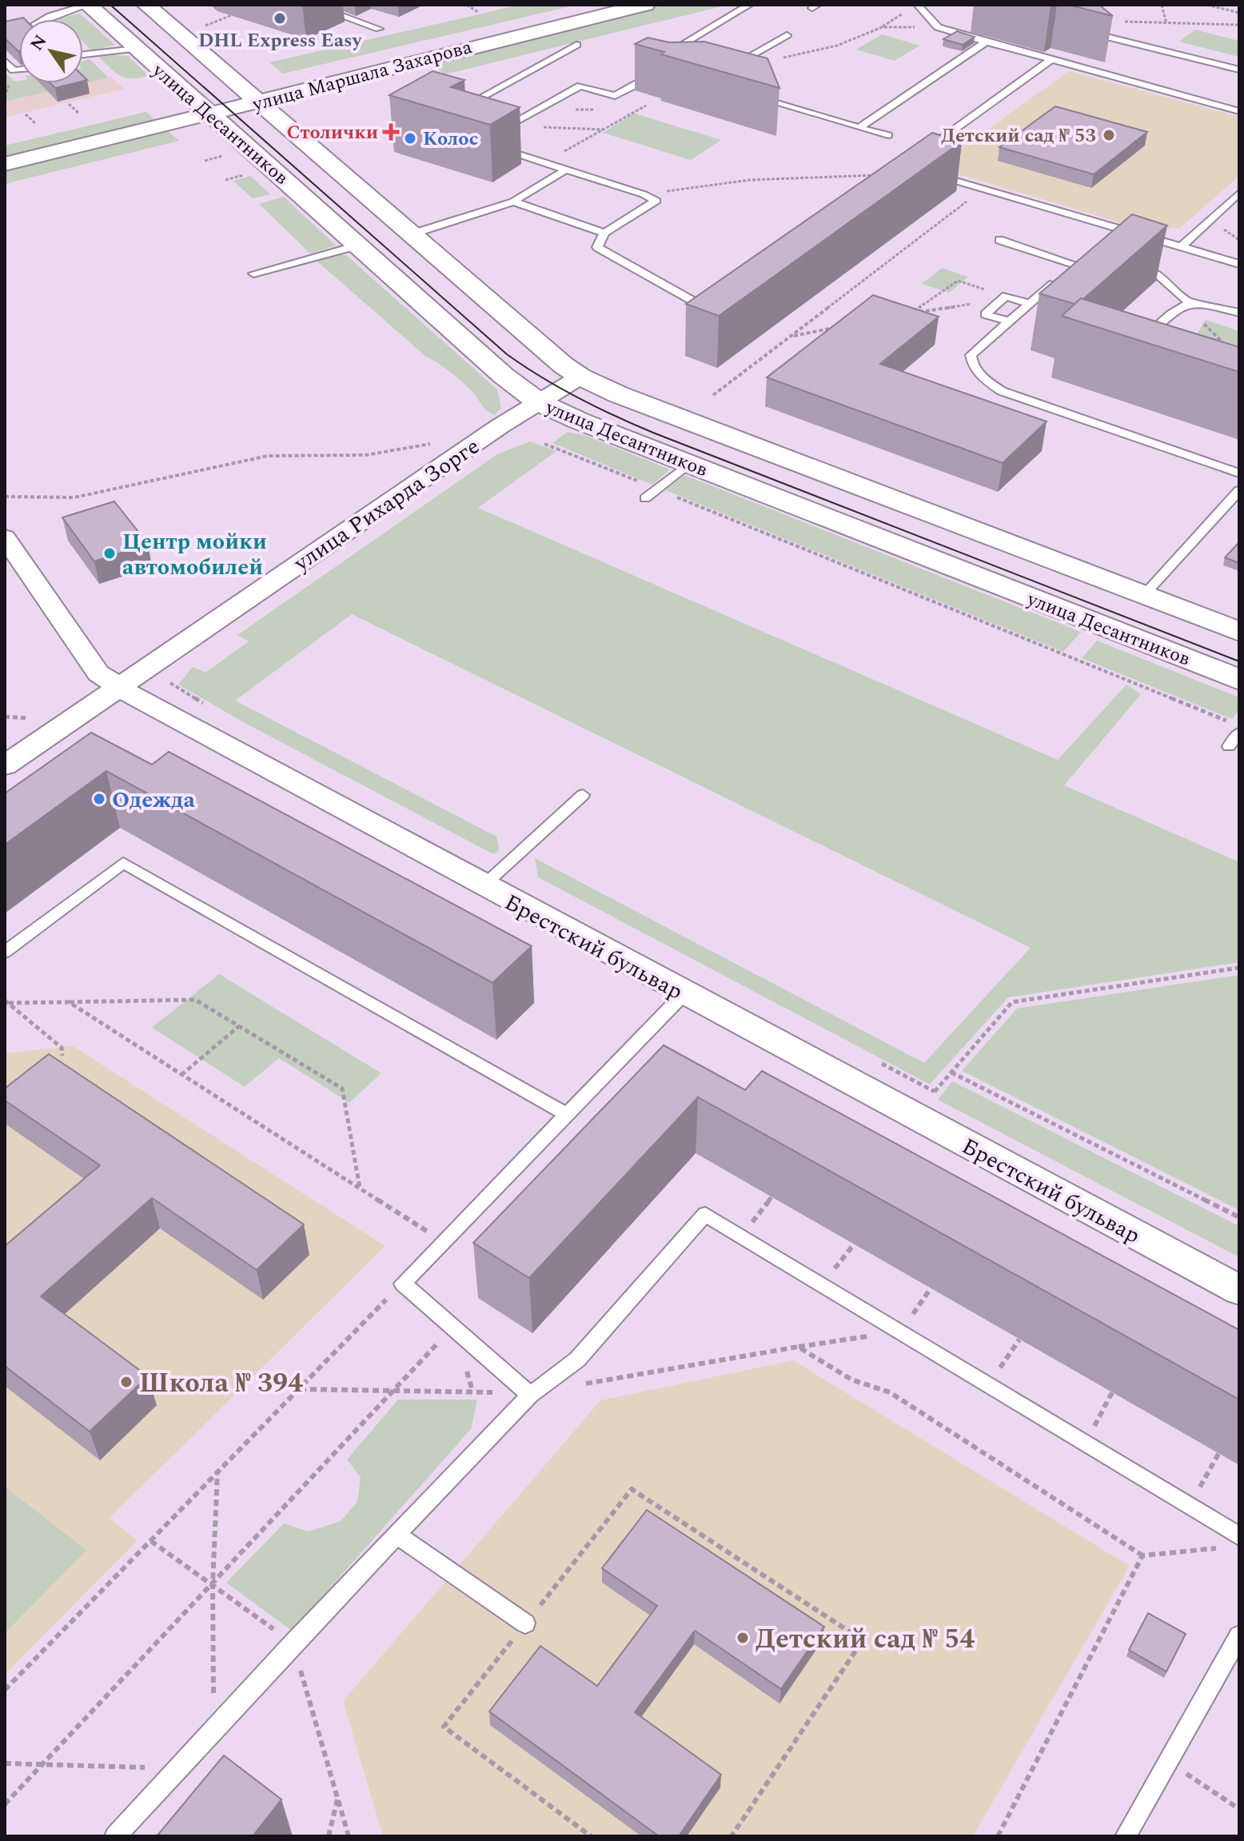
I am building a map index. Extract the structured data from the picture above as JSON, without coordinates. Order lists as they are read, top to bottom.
{
  "streets": {
    "street": [
      "улица Маршала Захарова",
      "улица Десантников",
      "улица Рихарда Зорге",
      "Брестский бульвар"
    ]
  },
  "crossings": [
    ["улица Маршала Захарова", "улица Десантников"],
    ["улица Десантников", "улица Рихарда Зорге"],
    ["улица Рихарда Зорге", "Брестский бульвар"]
  ],
  "places": {
    "other": [
      "DHL Express Easy",
      "Детский сад № 53",
      "Колос",
      "Центр мойки автомобилей",
      "Одежда",
      "Школа № 394",
      "Детский сад № 54"
    ],
    "health": ["Столички"]
  },
  "north": "top left"
}
